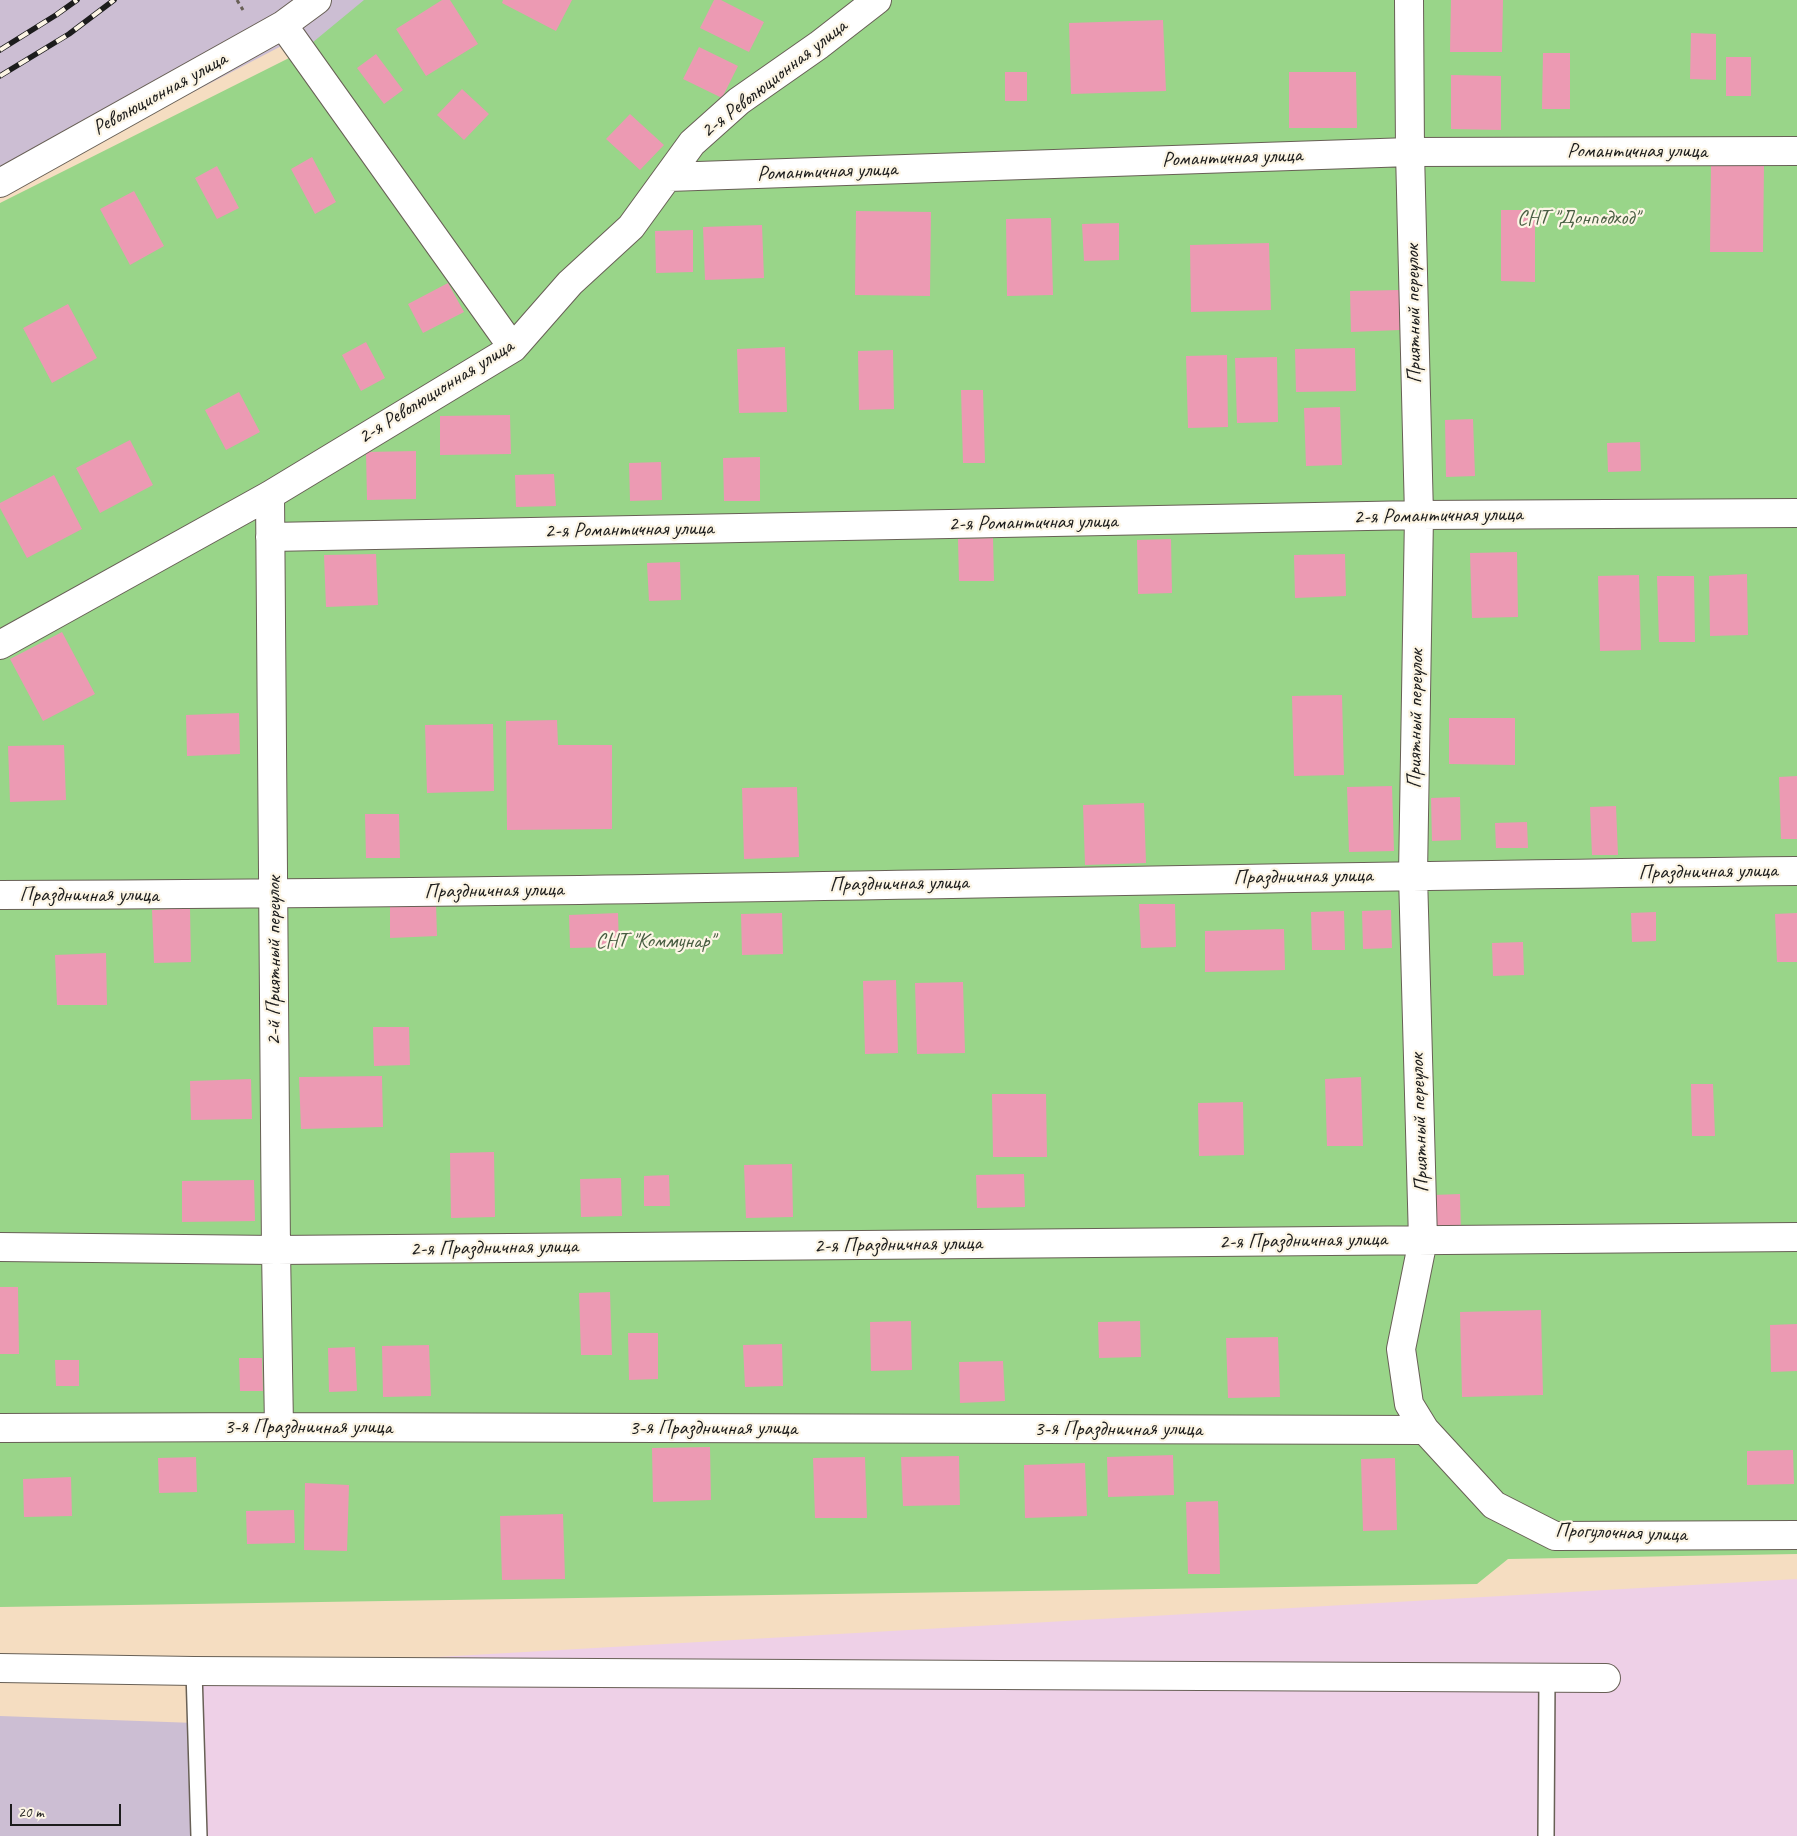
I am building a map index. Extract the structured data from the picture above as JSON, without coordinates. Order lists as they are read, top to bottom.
{
  "streets": {
    "street": [
      "2-я Революционная улица",
      "Революционная улица",
      "Романтичная улица",
      "Приятный переулок",
      "2-я Романтичная улица",
      "Праздничная улица",
      "2-й Приятный переулок",
      "2-я Праздничная улица",
      "3-я Праздничная улица",
      "Прогулочная улица"
    ]
  },
  "crossings": [
    ["2-я Революционная улица", "Романтичная улица"],
    ["2-я Революционная улица", "2-й Приятный переулок"],
    ["Романтичная улица", "Приятный переулок"],
    ["Приятный переулок", "2-я Романтичная улица"],
    ["Приятный переулок", "Праздничная улица"],
    ["Приятный переулок", "2-я Праздничная улица"],
    ["Приятный переулок", "3-я Праздничная улица"],
    ["Приятный переулок", "Прогулочная улица"],
    ["2-я Романтичная улица", "2-й Приятный переулок"],
    ["Праздничная улица", "2-й Приятный переулок"],
    ["2-й Приятный переулок", "2-я Праздничная улица"],
    ["2-й Приятный переулок", "3-я Праздничная улица"],
    ["3-я Праздничная улица", "Прогулочная улица"]
  ],
  "parks": ["СНТ \"Донподход\"", "СНТ \"Коммунар\""],
  "scale_bar": "20 m"
}
